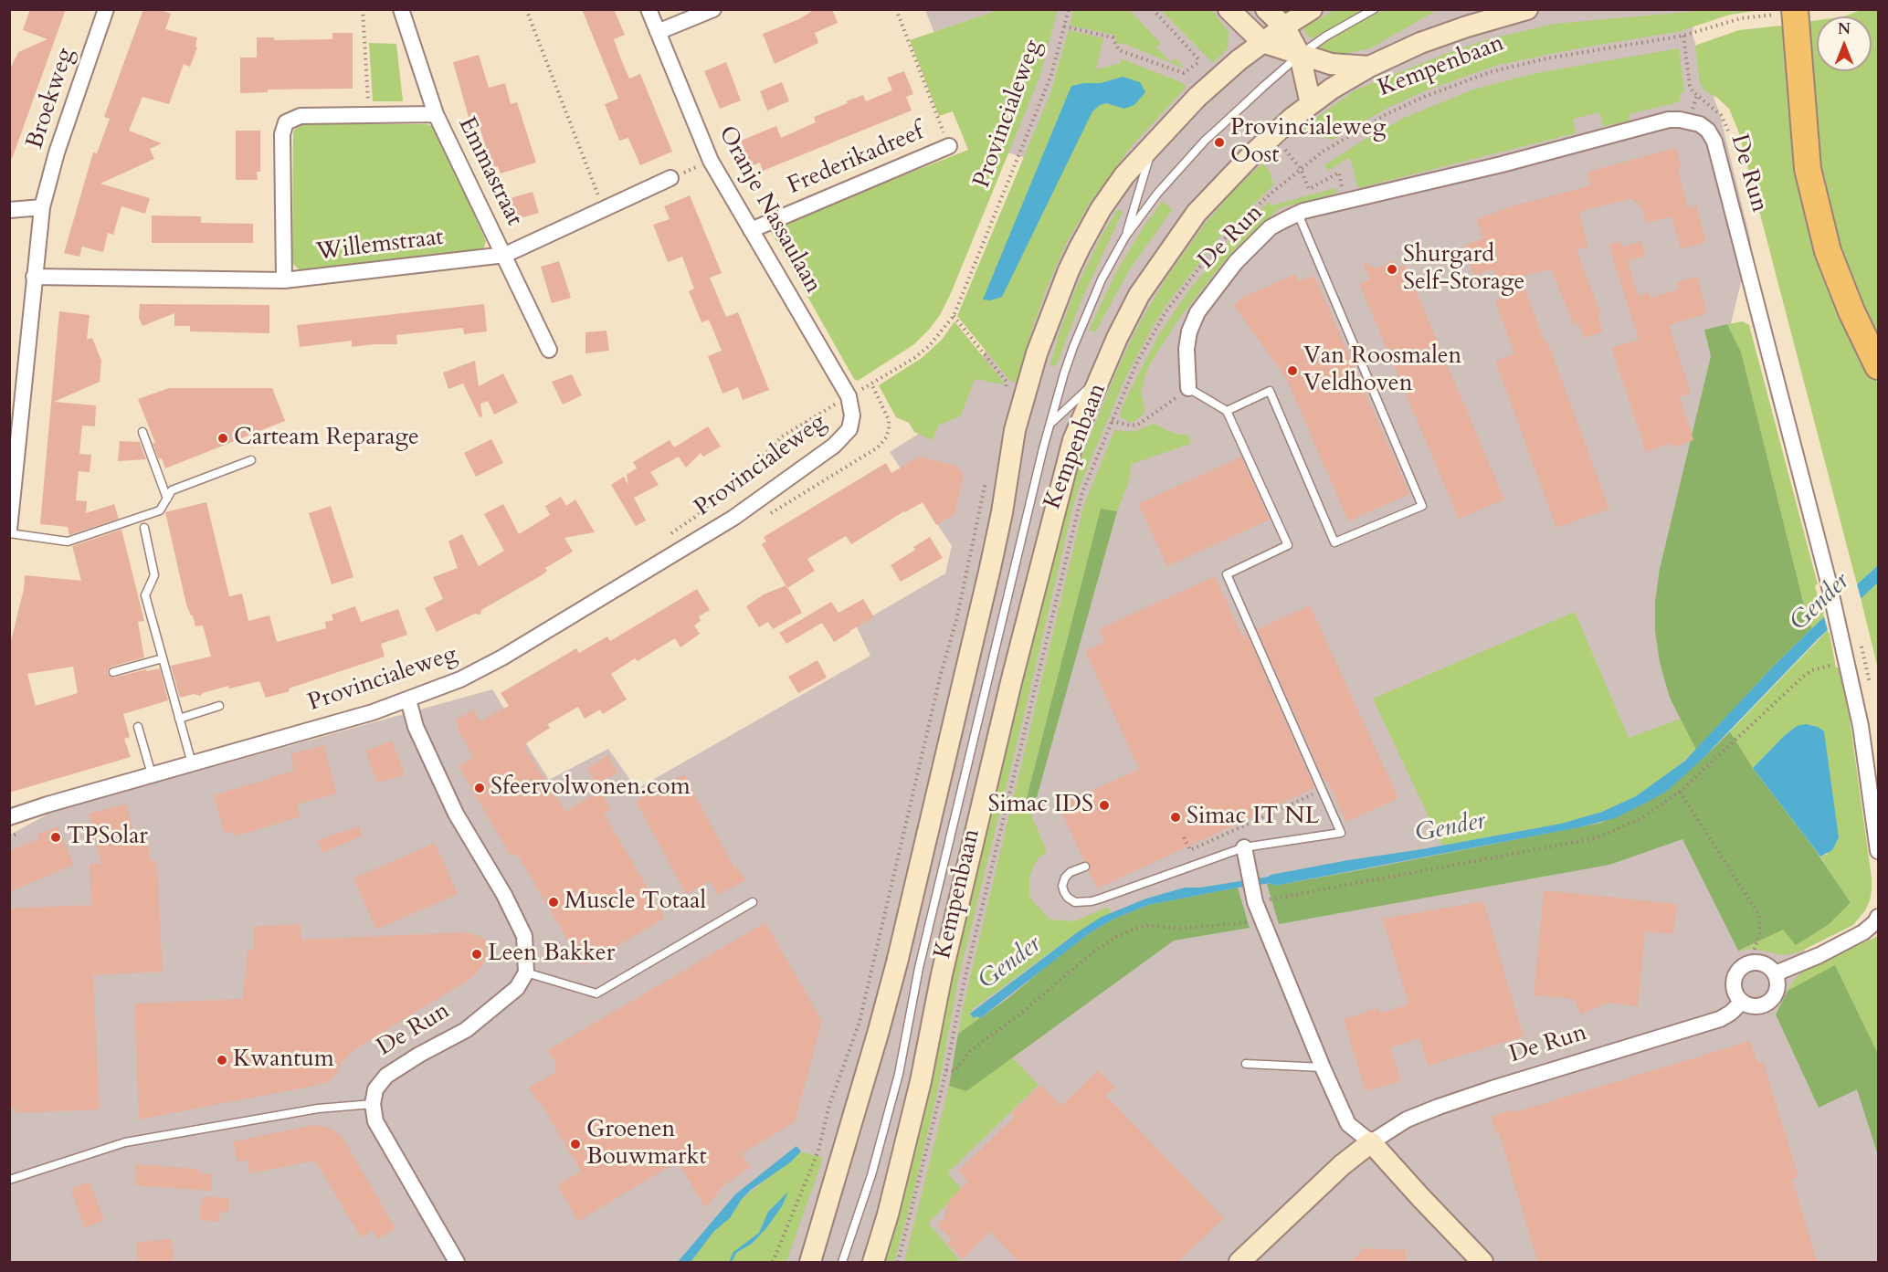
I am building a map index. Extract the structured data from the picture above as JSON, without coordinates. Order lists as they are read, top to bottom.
{
  "streets": {
    "main road": ["Kempenbaan", "De Run"],
    "street": [
      "Broekweg",
      "Provincialeweg",
      "Frederikadreef",
      "Emmastraat",
      "Oranje Nassaulaan",
      "Willemstraat"
    ]
  },
  "crossings": [
    ["Broekweg", "Willemstraat"],
    ["Provincialeweg", "Oranje Nassaulaan"],
    ["Frederikadreef", "Oranje Nassaulaan"],
    ["Emmastraat", "Willemstraat"]
  ],
  "water": ["Gender"],
  "places": [
    "Provincialeweg Oost",
    "Shurgard Self-Storage",
    "Van Roosmalen Veldhoven",
    "Carteam Reparage",
    "Sfeervolwonen.com",
    "Simac IDS",
    "Simac IT NL",
    "TPSolar",
    "Muscle Totaal",
    "Leen Bakker",
    "Kwantum",
    "Groenen Bouwmarkt"
  ],
  "north": "top"
}
